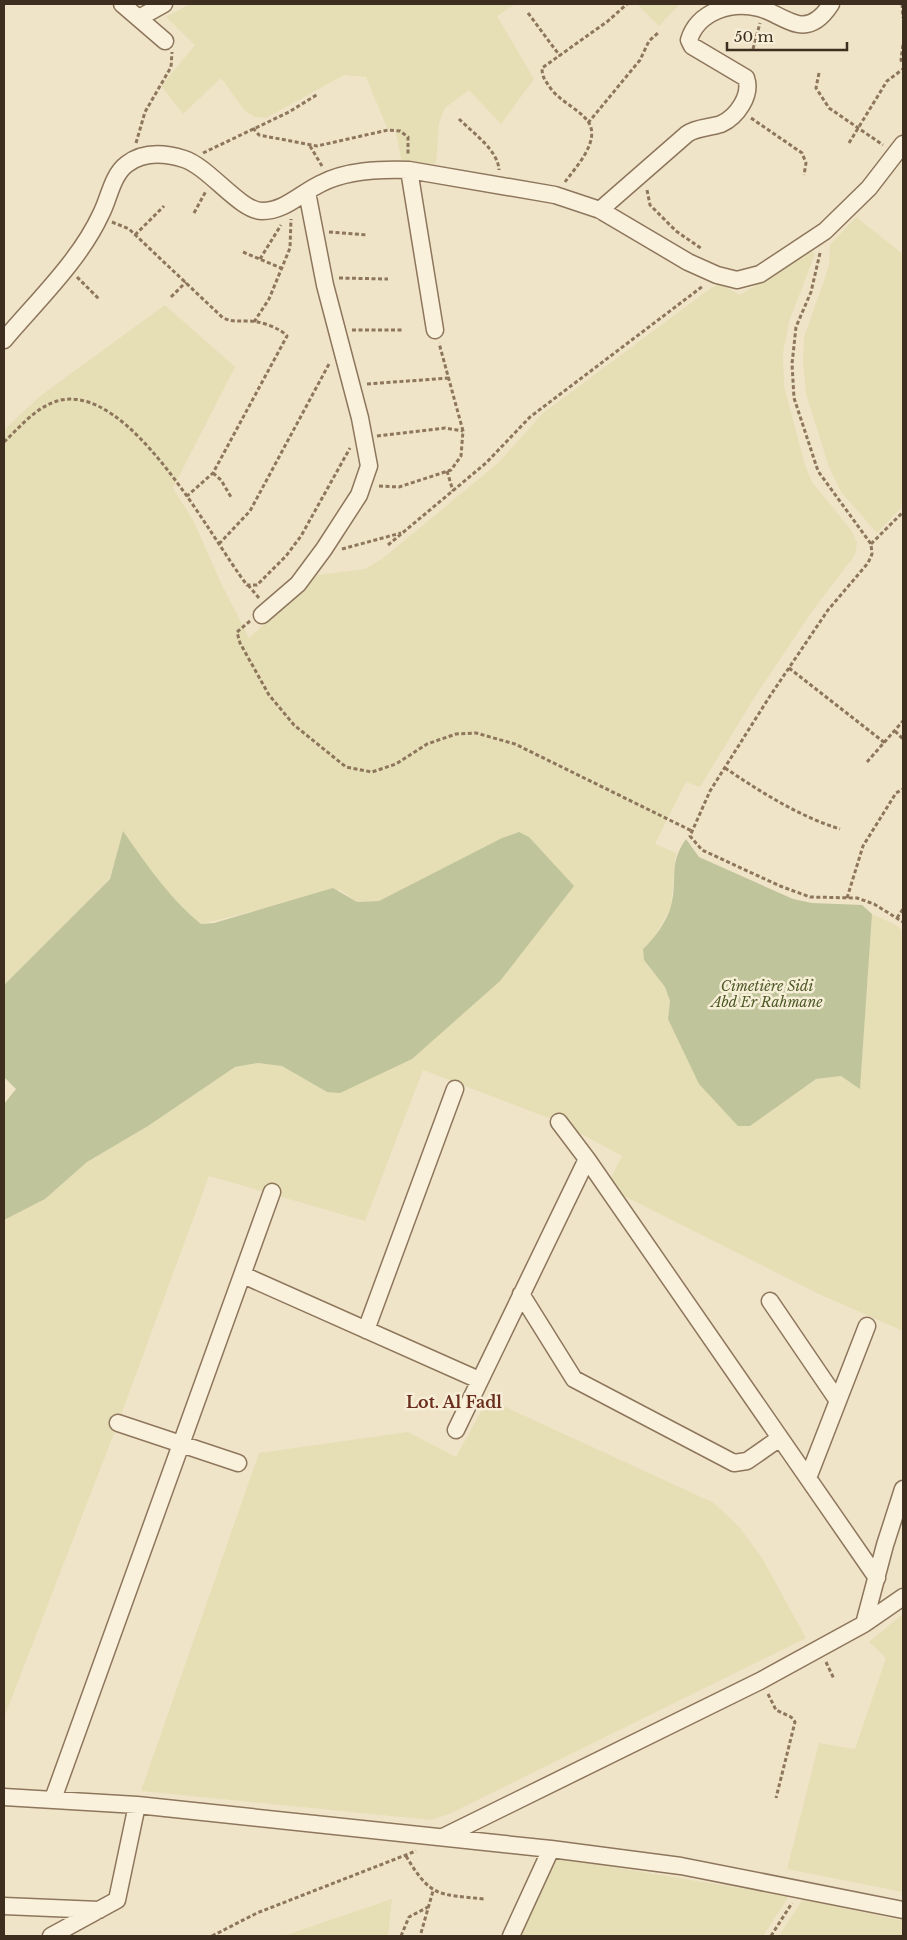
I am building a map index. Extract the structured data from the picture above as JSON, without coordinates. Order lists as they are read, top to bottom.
{
  "districts": ["Lot. Al Fadl"],
  "parks": ["Cimetière Sidi Abd Er Rahmane"],
  "scale_bar": "50 m"
}
